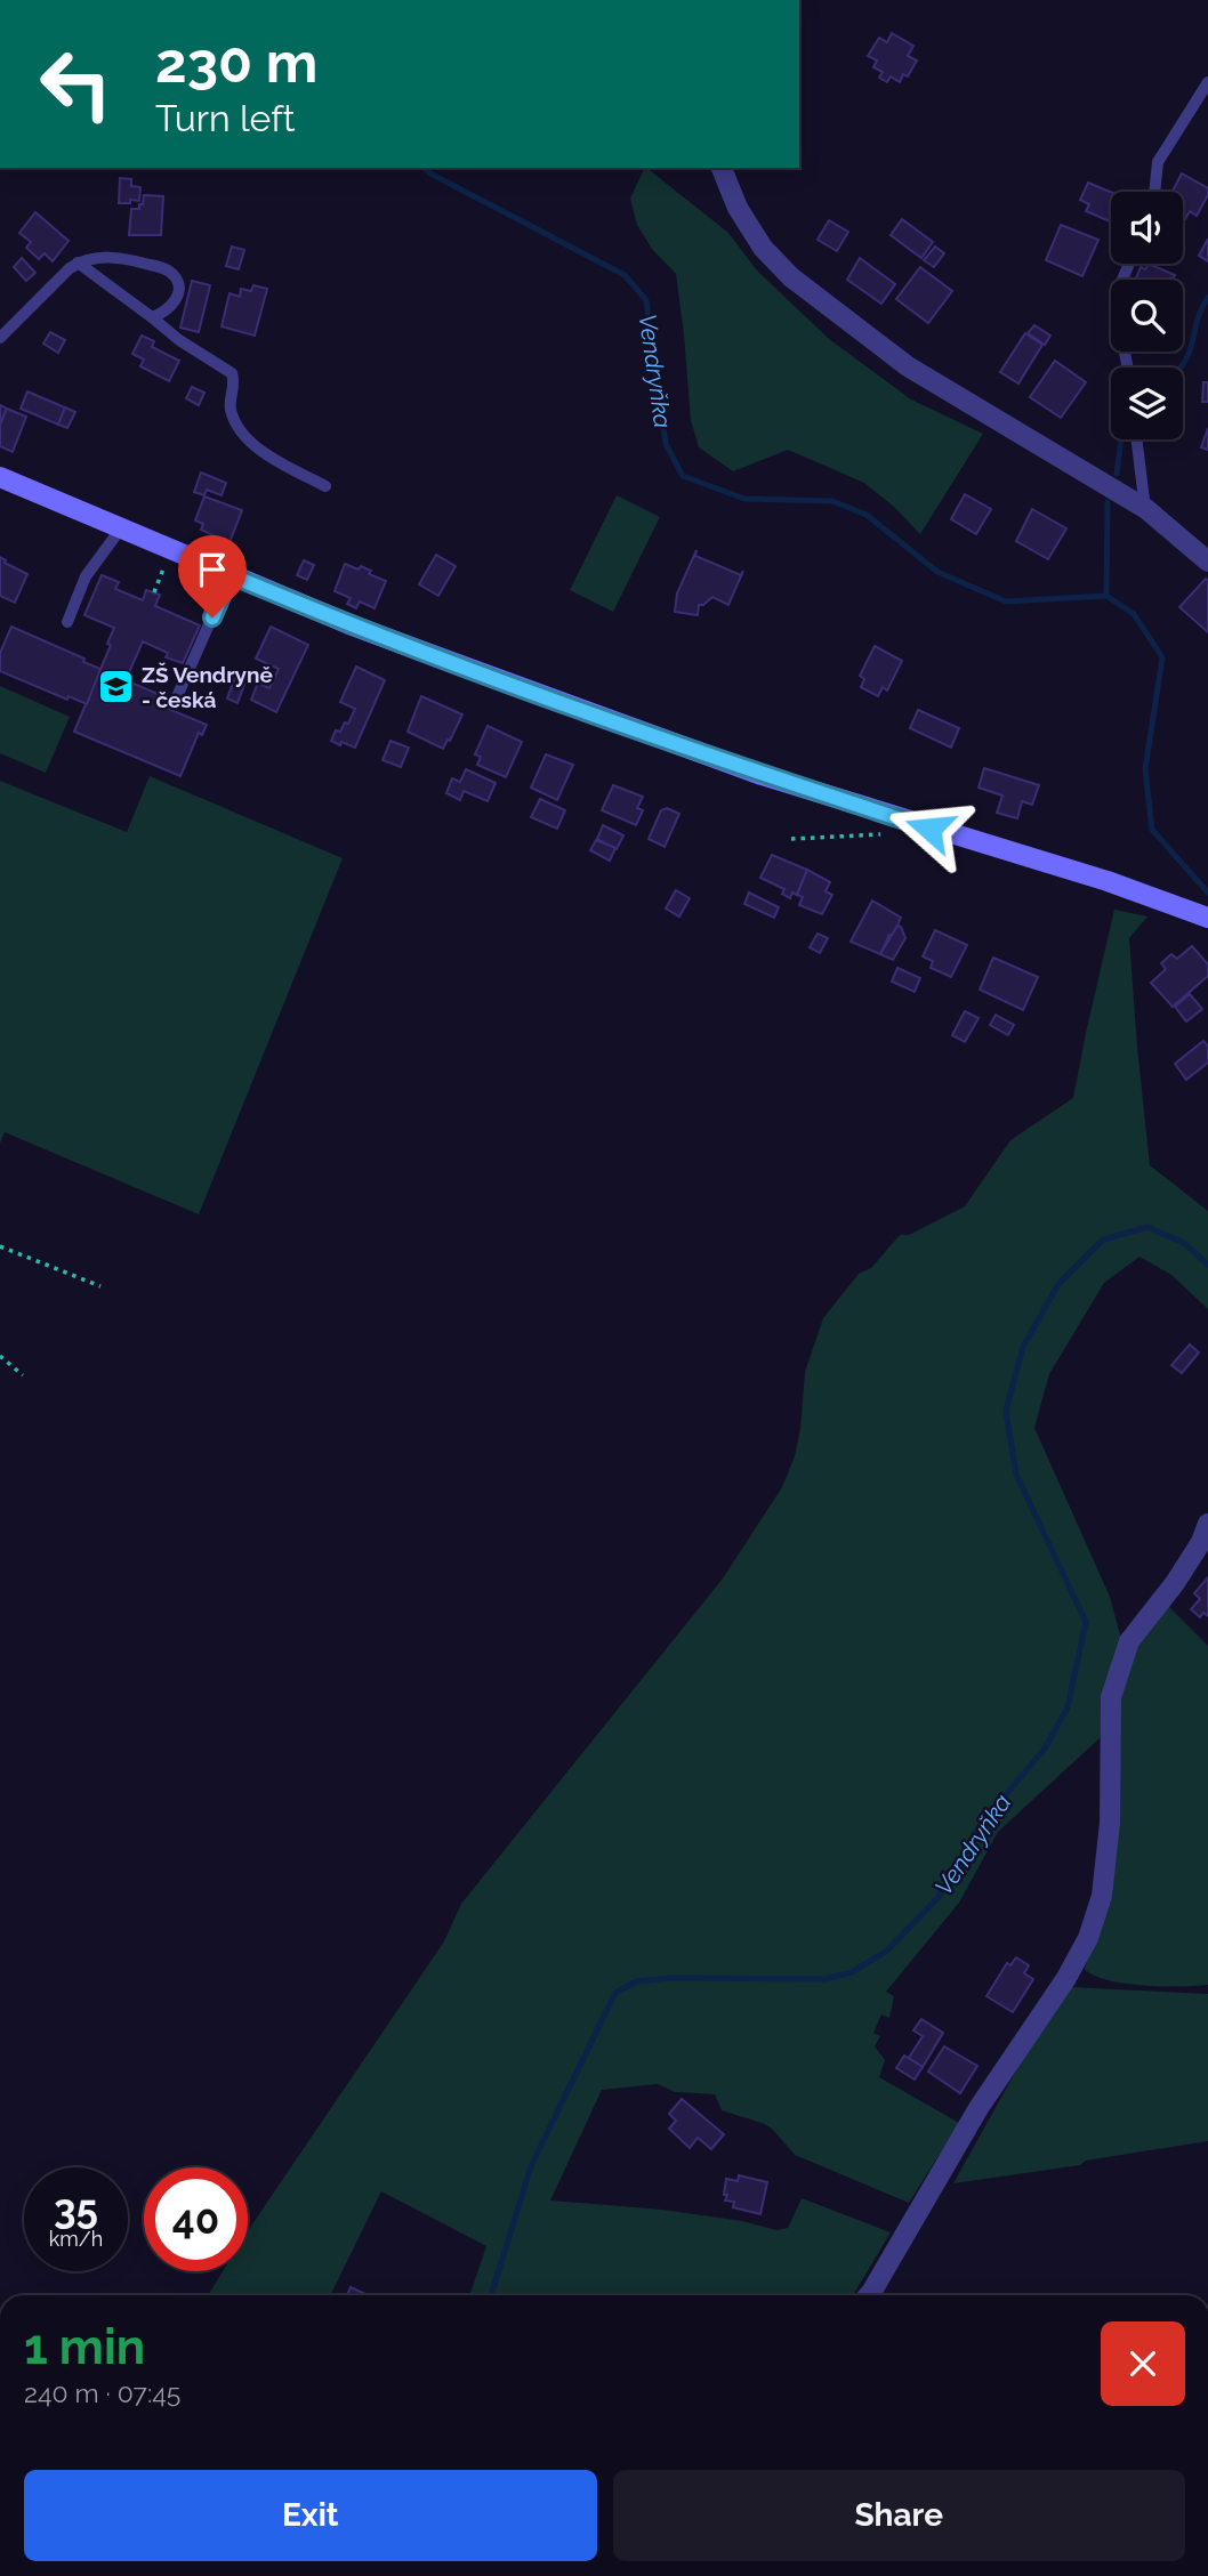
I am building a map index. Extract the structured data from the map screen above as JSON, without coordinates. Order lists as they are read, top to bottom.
{
  "water": ["Vendryňka"],
  "places": {
    "school or university": ["ZŠ Vendryně - česká"]
  },
  "page": {
    "turn": ["230 m", "Turn left"],
    "speed": "35 km/h",
    "limit": "40",
    "heading": ["1 min", "240 m · 07:45"],
    "buttons": ["Exit", "Share"]
  }
}
